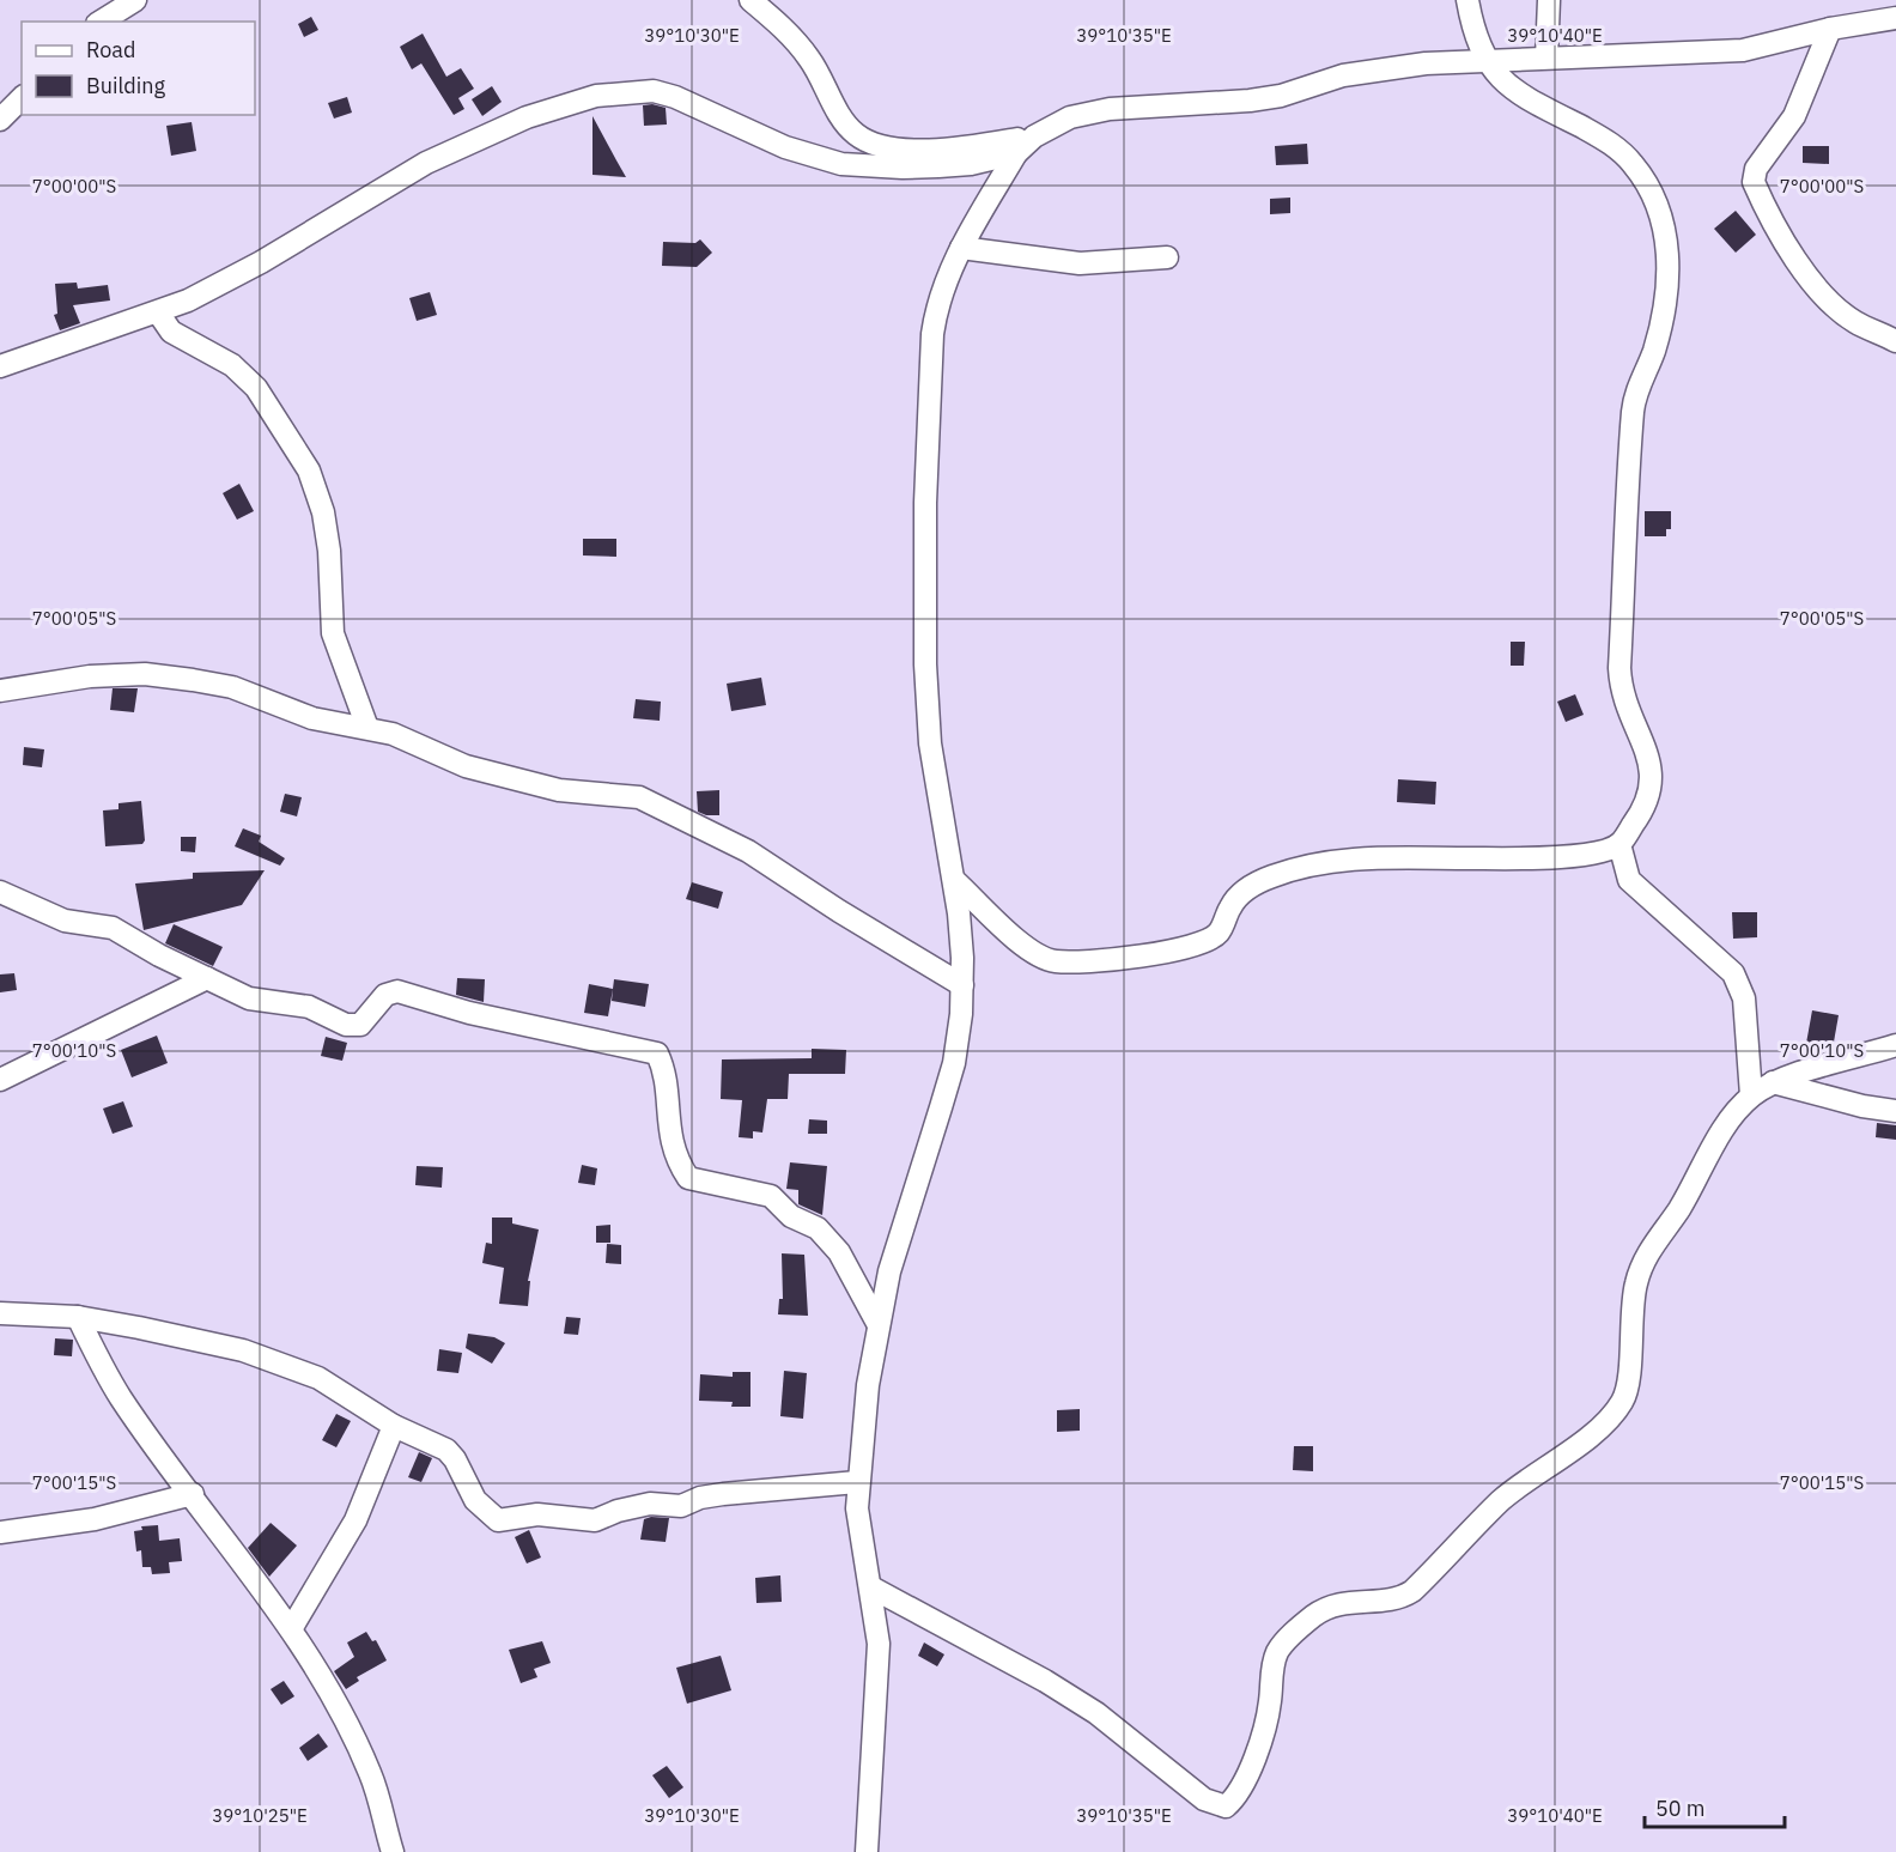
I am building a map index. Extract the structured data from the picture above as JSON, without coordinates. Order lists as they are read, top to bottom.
{
  "legend": ["Road", "Building"],
  "scale_bar": "50 m",
  "coordinates": [
    "39°10'30\"E",
    "39°10'35\"E",
    "39°10'40\"E",
    "7°00'00\"S",
    "7°00'05\"S",
    "7°00'10\"S",
    "7°00'15\"S",
    "39°10'25\"E"
  ]
}
